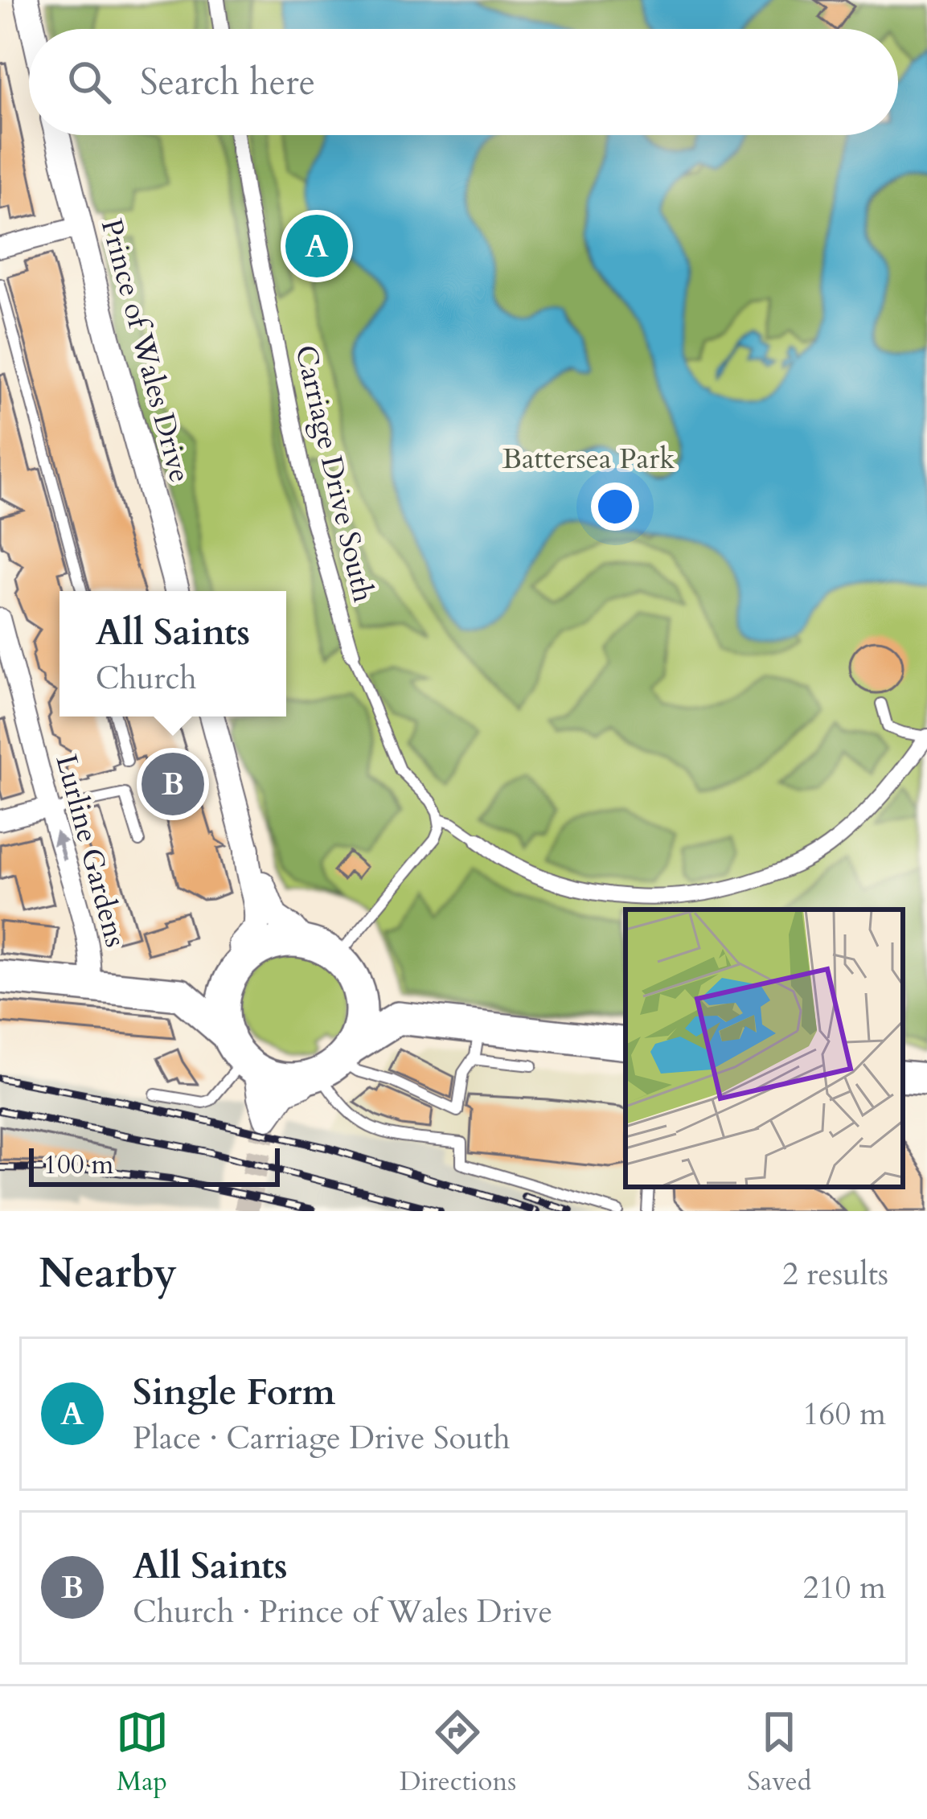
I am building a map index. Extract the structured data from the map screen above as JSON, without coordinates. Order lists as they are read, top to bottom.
{
  "streets": {
    "street": ["Prince of Wales Drive", "Carriage Drive South", "Lurline Gardens"]
  },
  "parks": ["Battersea Park"],
  "scale_bar": "100 m",
  "page": {
    "search": "Search here",
    "pins": ["A", "B"],
    "popup": ["All Saints", "Church"],
    "scale": "100 m",
    "heading": ["Nearby", "2 results"],
    "list": [
      {
        "mark": "A",
        "name": "Single Form",
        "note": "Place · Carriage Drive South",
        "value": "160 m"
      },
      {
        "mark": "B",
        "name": "All Saints",
        "note": "Church · Prince of Wales Drive",
        "value": "210 m"
      }
    ],
    "nav": ["Map", "Directions", "Saved"]
  }
}
